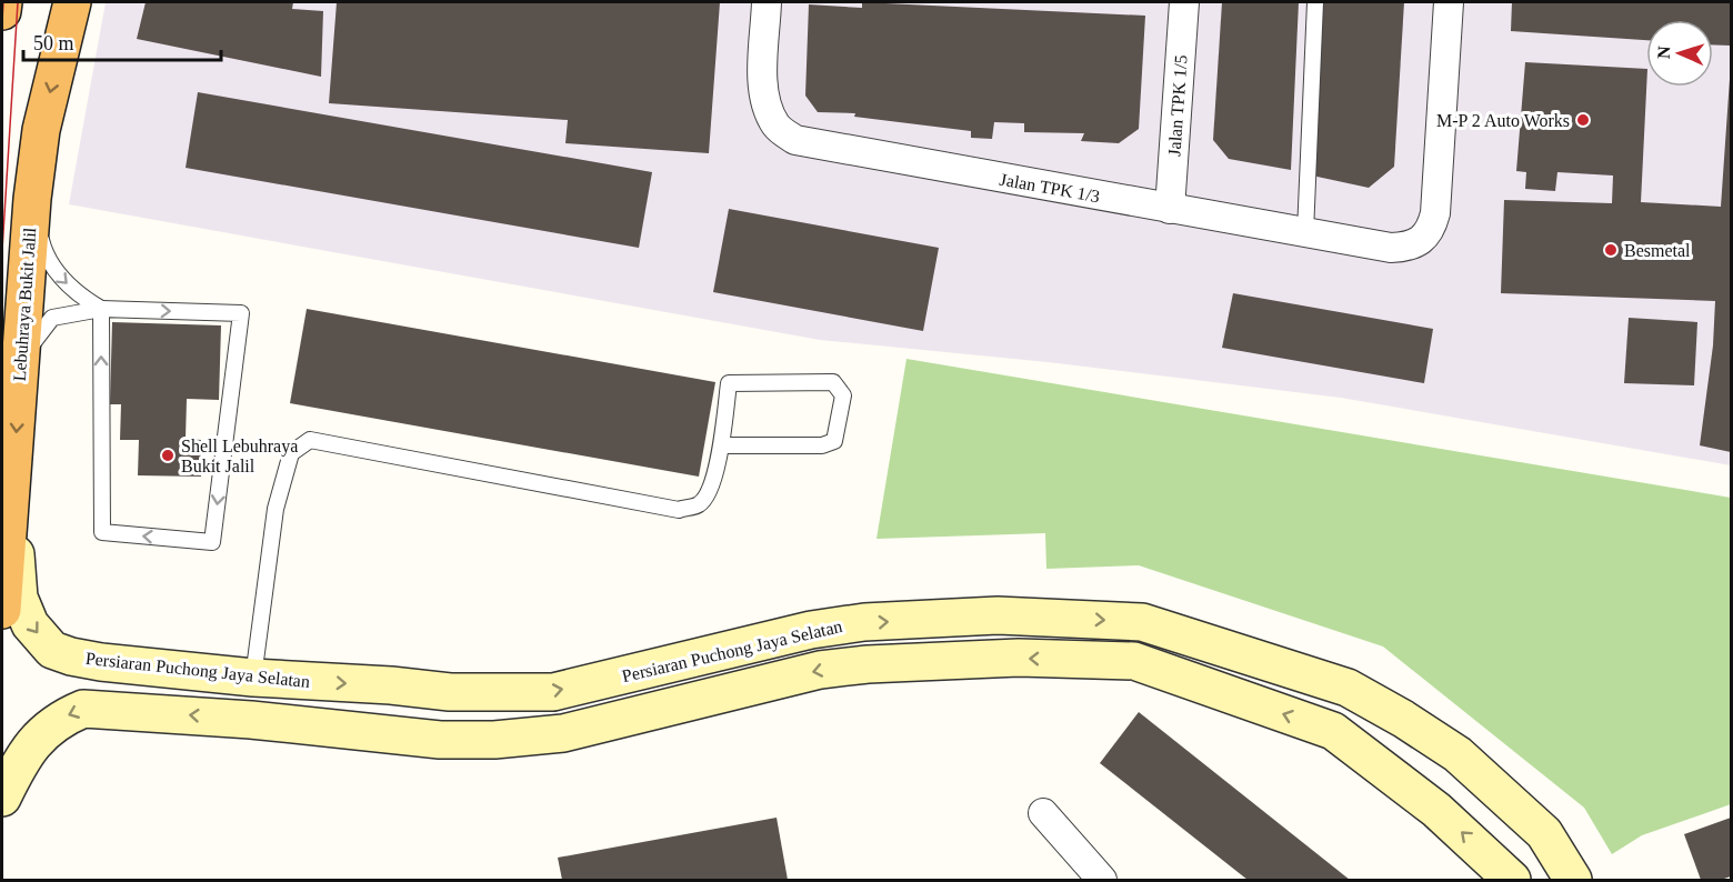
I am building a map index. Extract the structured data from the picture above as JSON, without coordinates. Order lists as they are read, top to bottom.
{
  "streets": {
    "highway": ["Lebuhraya Bukit Jalil"],
    "main road": ["Persiaran Puchong Jaya Selatan"],
    "street": ["Jalan TPK 1/5", "Jalan TPK 1/3"]
  },
  "crossings": [
    ["Jalan TPK 1/5", "Jalan TPK 1/3"],
    ["Lebuhraya Bukit Jalil", "Persiaran Puchong Jaya Selatan"]
  ],
  "one_way": ["Lebuhraya Bukit Jalil"],
  "places": ["M-P 2 Auto Works", "Besmetal", "Shell Lebuhraya Bukit Jalil"],
  "scale_bar": "50 m",
  "north": "left"
}
